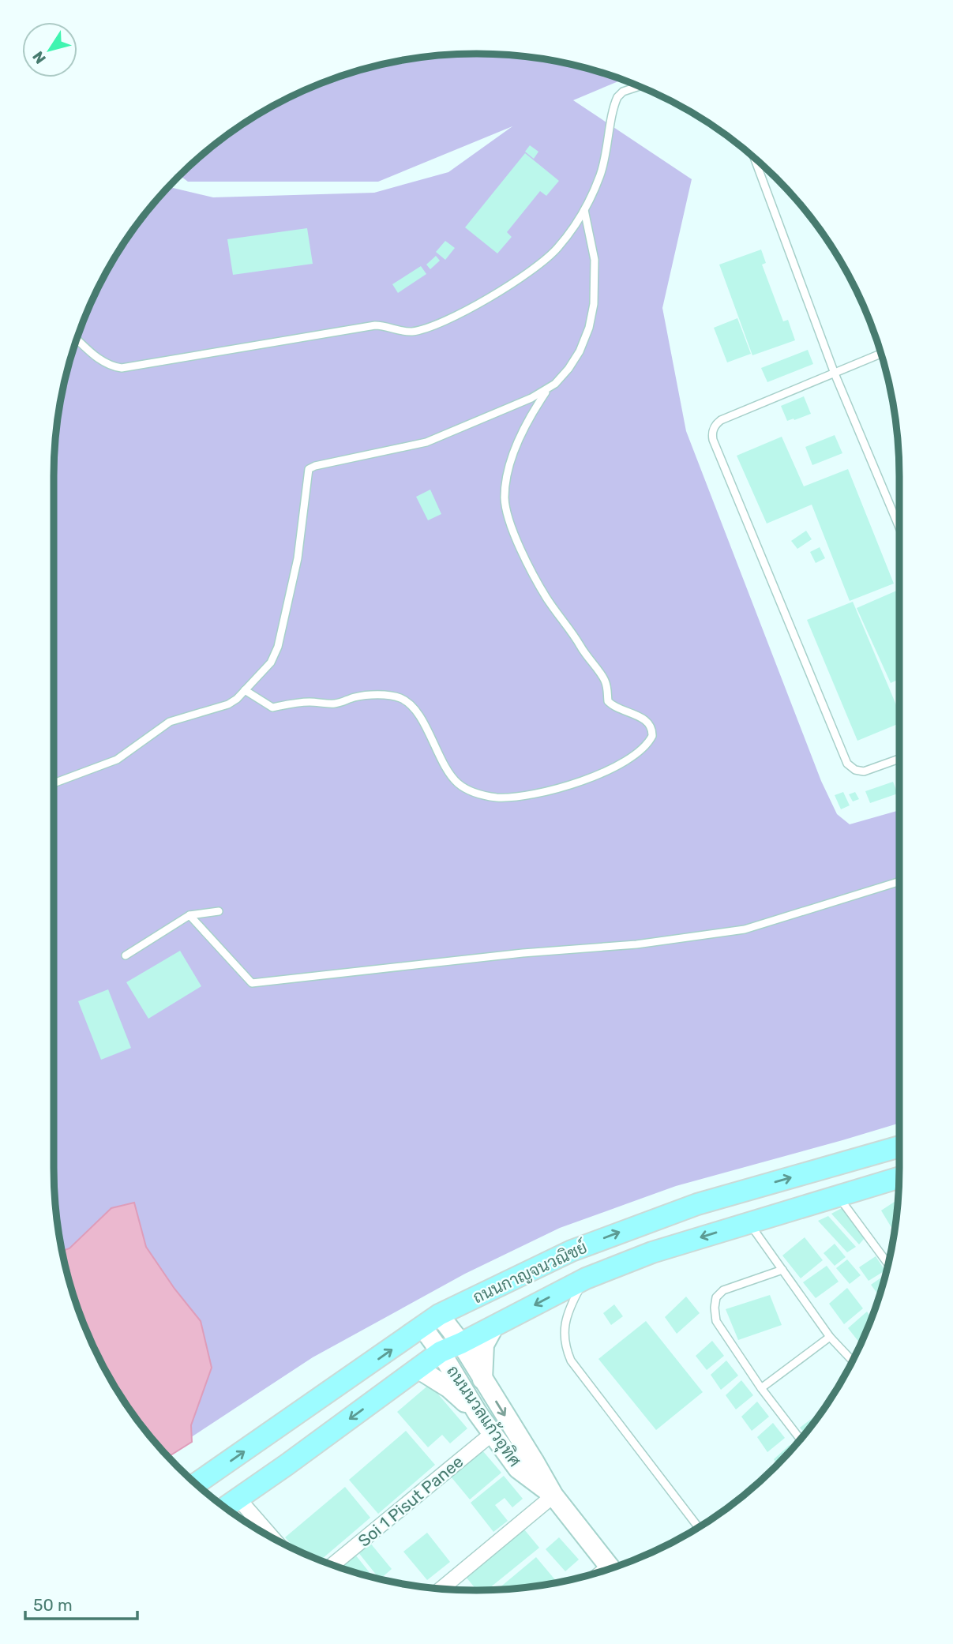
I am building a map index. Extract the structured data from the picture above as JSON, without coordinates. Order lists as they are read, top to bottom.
{
  "streets": {
    "main road": ["ถนนกาญจนวณิชย์"],
    "street": ["ถนนนวลแก้วอุทิศ", "Soi 1 Pisut Panee"]
  },
  "crossings": [
    ["ถนนกาญจนวณิชย์", "ถนนนวลแก้วอุทิศ"],
    ["ถนนนวลแก้วอุทิศ", "Soi 1 Pisut Panee"]
  ],
  "scale_bar": "50 m",
  "north": "bottom left"
}
